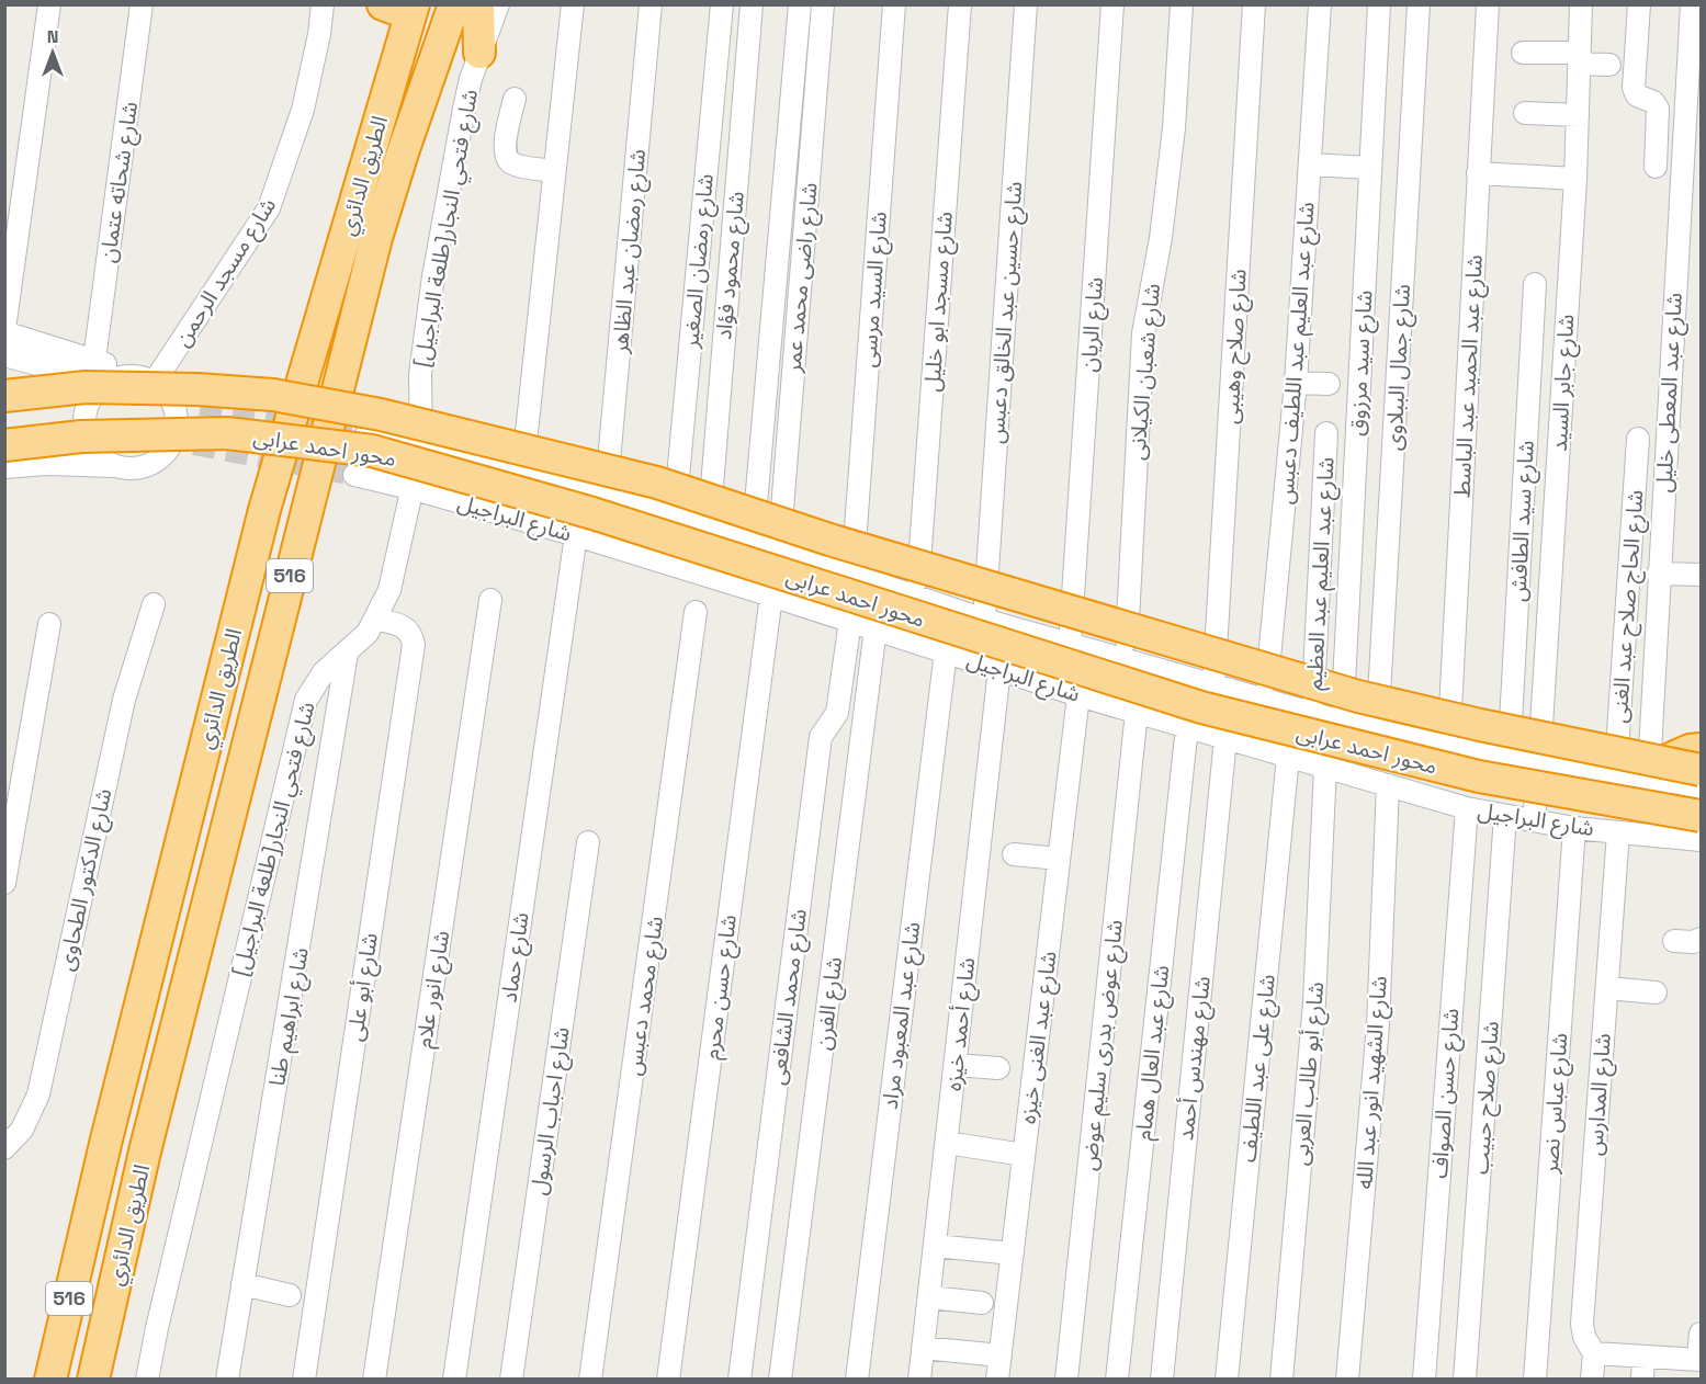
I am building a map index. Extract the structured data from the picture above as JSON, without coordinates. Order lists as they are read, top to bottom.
{
  "streets": {
    "highway": ["الطريق الدائري", "محور احمد عرابى", "516"],
    "street": [
      "شارع شحاته عتمان",
      "شارع فتحي النجار[طلعة البراجيل]",
      "شارع رمضان عبد الظاهر",
      "شارع رمضان الصغير",
      "شارع محمود فؤاد",
      "شارع مسجد الرحمن",
      "شارع راضى محمد عمر",
      "شارع السيد مرسى",
      "شارع مسجد ابو خليل",
      "شارع حسين عبد الخالق دعبس",
      "شارع الريان",
      "شارع صلاح وهيبى",
      "شارع عبد العليم عبد اللطيف دعبس",
      "شارع سيد مرزوق",
      "شارع جمال الببلاوى",
      "شارع شعبان الكيلانى",
      "شارع عبد الحميد عبد الباسط",
      "شارع جابر السيد",
      "شارع عبد المعطى خليل",
      "شارع البراجيل",
      "شارع سيد الطافش",
      "شارع عبد العليم عبد العظيم",
      "شارع الحاج صلاح عبد الغنى",
      "شارع الدكتور الطحاوى",
      "شارع حماد",
      "شارع أبو على",
      "شارع حسن محرم",
      "شارع انور علام",
      "شارع محمد دعبس",
      "شارع محمد الشافعى",
      "شارع الفرن",
      "شارع عبد المعبود مراد",
      "شارع ابراهيم طنا",
      "شارع أحمد خيزه",
      "شارع عبد الغنى خيزه",
      "شارع عوض بدرى سليم عوض",
      "شارع عبد العال همام",
      "شارع مهندس أحمد",
      "شارع على عبد اللطيف",
      "شارع أبو طالب العربى",
      "شارع الشهيد انور عبد الله",
      "شارع حسن الصواف",
      "شارع المدارس",
      "شارع صلاح حبيب",
      "شارع عباس نصر",
      "شارع احباب الرسول"
    ]
  },
  "crossings": [
    ["شارع فتحي النجار[طلعة البراجيل]", "شارع البراجيل"],
    ["شارع فتحي النجار[طلعة البراجيل]", "شارع أبو على"],
    ["شارع فتحي النجار[طلعة البراجيل]", "شارع ابراهيم طنا"],
    ["شارع رمضان عبد الظاهر", "شارع البراجيل"],
    ["شارع رمضان الصغير", "شارع البراجيل"],
    ["شارع محمود فؤاد", "شارع البراجيل"],
    ["شارع راضى محمد عمر", "شارع البراجيل"],
    ["شارع السيد مرسى", "شارع البراجيل"],
    ["شارع مسجد ابو خليل", "شارع البراجيل"],
    ["شارع حسين عبد الخالق دعبس", "شارع البراجيل"],
    ["شارع الريان", "شارع البراجيل"],
    ["شارع صلاح وهيبى", "شارع البراجيل"],
    ["شارع عبد العليم عبد اللطيف دعبس", "شارع البراجيل"],
    ["شارع سيد مرزوق", "شارع البراجيل"],
    ["شارع سيد مرزوق", "شارع أبو طالب العربى"],
    ["شارع جمال الببلاوى", "شارع البراجيل"],
    ["شارع شعبان الكيلانى", "شارع البراجيل"],
    ["شارع عبد الحميد عبد الباسط", "شارع البراجيل"],
    ["شارع جابر السيد", "شارع البراجيل"],
    ["شارع عبد المعطى خليل", "محور احمد عرابى"],
    ["شارع عبد المعطى خليل", "شارع البراجيل"],
    ["محور احمد عرابى", "شارع البراجيل"],
    ["شارع البراجيل", "شارع سيد الطافش"],
    ["شارع البراجيل", "شارع عبد العليم عبد العظيم"],
    ["شارع البراجيل", "شارع الحاج صلاح عبد الغنى"],
    ["شارع البراجيل", "شارع حماد"],
    ["شارع البراجيل", "شارع حسن محرم"],
    ["شارع البراجيل", "شارع محمد الشافعى"],
    ["شارع البراجيل", "شارع الفرن"],
    ["شارع البراجيل", "شارع عبد المعبود مراد"],
    ["شارع البراجيل", "شارع أحمد خيزه"],
    ["شارع البراجيل", "شارع عبد الغنى خيزه"],
    ["شارع البراجيل", "شارع عوض بدرى سليم عوض"],
    ["شارع البراجيل", "شارع عبد العال همام"],
    ["شارع البراجيل", "شارع مهندس أحمد"],
    ["شارع البراجيل", "شارع على عبد اللطيف"],
    ["شارع البراجيل", "شارع أبو طالب العربى"],
    ["شارع البراجيل", "شارع الشهيد انور عبد الله"],
    ["شارع البراجيل", "شارع حسن الصواف"],
    ["شارع البراجيل", "شارع المدارس"],
    ["شارع البراجيل", "شارع صلاح حبيب"],
    ["شارع البراجيل", "شارع عباس نصر"]
  ],
  "north": "top"
}
